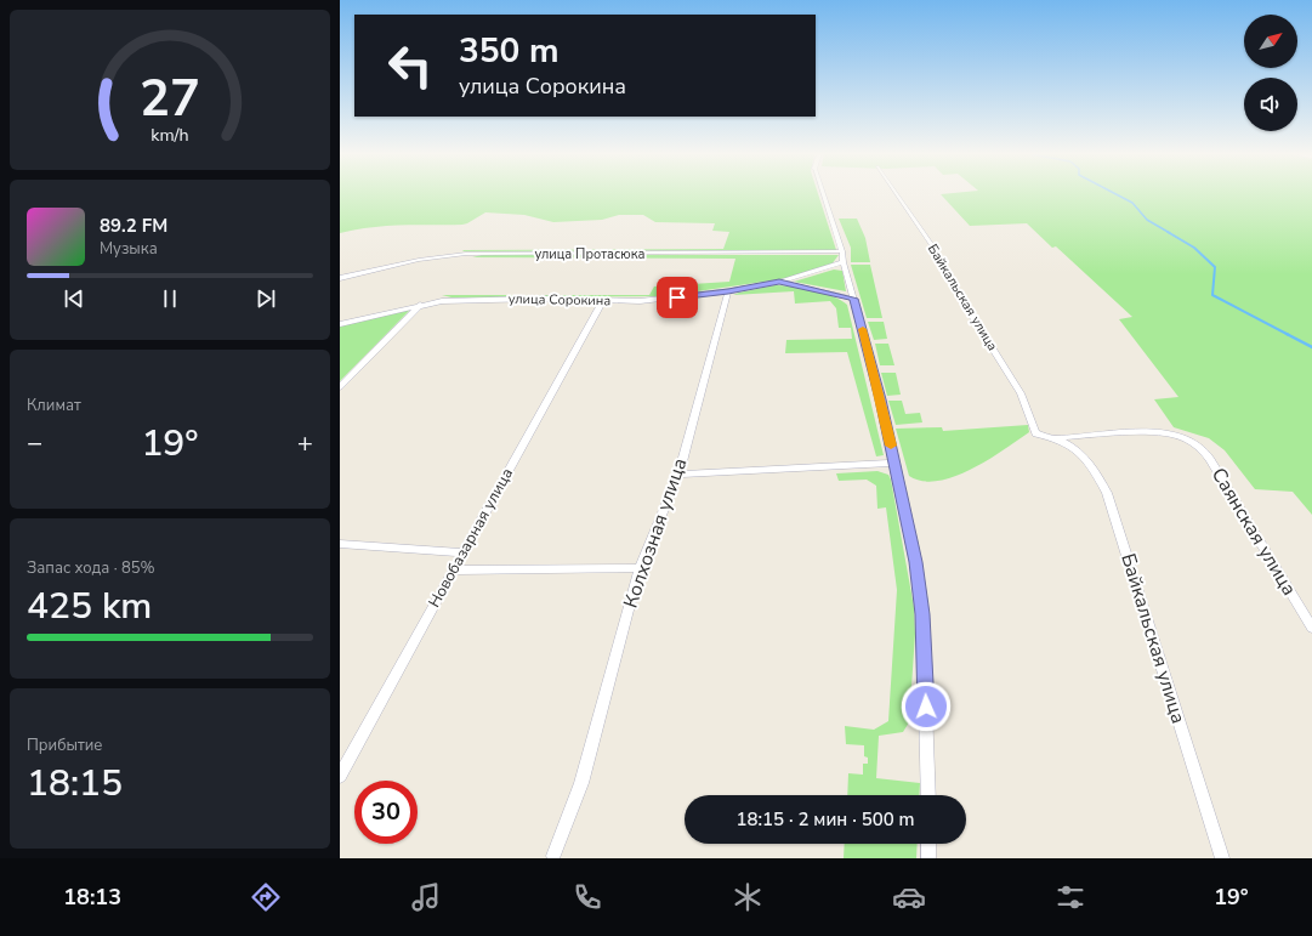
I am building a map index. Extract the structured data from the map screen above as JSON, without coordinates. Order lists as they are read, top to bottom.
{
  "streets": {
    "street": [
      "улица Протасюка",
      "Байкальская улица",
      "улица Сорокина",
      "Саянская улица",
      "Колхозная улица",
      "Новобазарная улица"
    ]
  },
  "crossings": [
    ["Байкальская улица", "Саянская улица"],
    ["улица Сорокина", "Колхозная улица"],
    ["улица Сорокина", "Новобазарная улица"]
  ],
  "north": "top right",
  "page": {
    "turn": ["350 m", "улица Сорокина"],
    "song": ["89.2 FM", "Музыка"],
    "tile": [
      "Климат",
      ["Запас хода · 85%", "425 km"],
      ["Прибытие", "18:15"]
    ],
    "heat": ["−", "19°", "+"],
    "limit": "30",
    "trip": "18:15 · 2 мин · 500 m",
    "tabs": ["18:13", "19°"],
    "gauge": ["27", "km/h"]
  }
}
